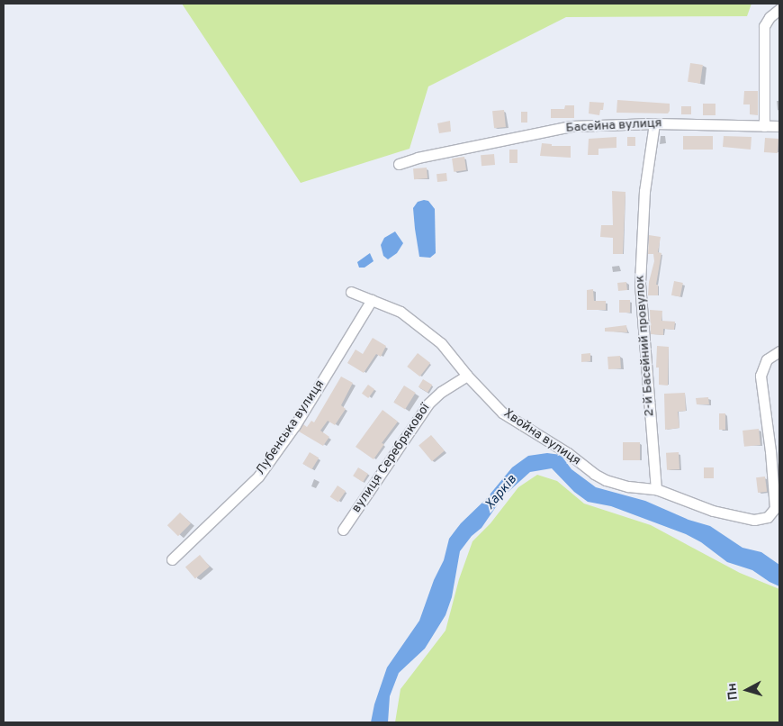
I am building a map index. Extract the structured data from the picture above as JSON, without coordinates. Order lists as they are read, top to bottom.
{
  "streets": {
    "street": [
      "Басейна вулиця",
      "2-й Басейний провулок",
      "Лубeнська вулиця",
      "Хвойна вулиця",
      "вулиця Серебрякової"
    ]
  },
  "crossings": [
    ["Басейна вулиця", "2-й Басейний провулок"],
    ["2-й Басейний провулок", "Хвойна вулиця"],
    ["Лубeнська вулиця", "Хвойна вулиця"],
    ["Хвойна вулиця", "вулиця Серебрякової"]
  ],
  "water": ["Харків"],
  "north": "left"
}
